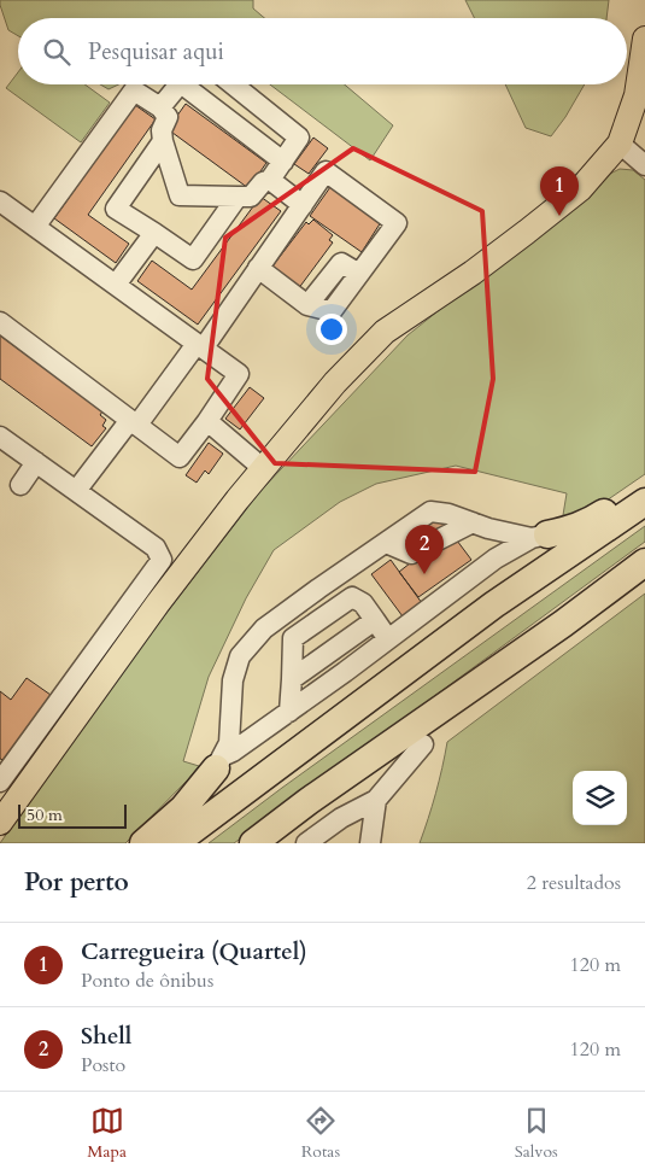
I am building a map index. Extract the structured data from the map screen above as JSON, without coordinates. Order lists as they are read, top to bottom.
{
  "scale_bar": "50 m",
  "page": {
    "search": "Pesquisar aqui",
    "pins": ["1", "2"],
    "scale": "50 m",
    "heading": ["Por perto", "2 resultados"],
    "list": [
      {
        "mark": "1",
        "name": "Carregueira (Quartel)",
        "note": "Ponto de ônibus",
        "value": "120 m"
      },
      {
        "mark": "2",
        "name": "Shell",
        "note": "Posto",
        "value": "120 m"
      }
    ],
    "nav": ["Mapa", "Rotas", "Salvos"]
  }
}
